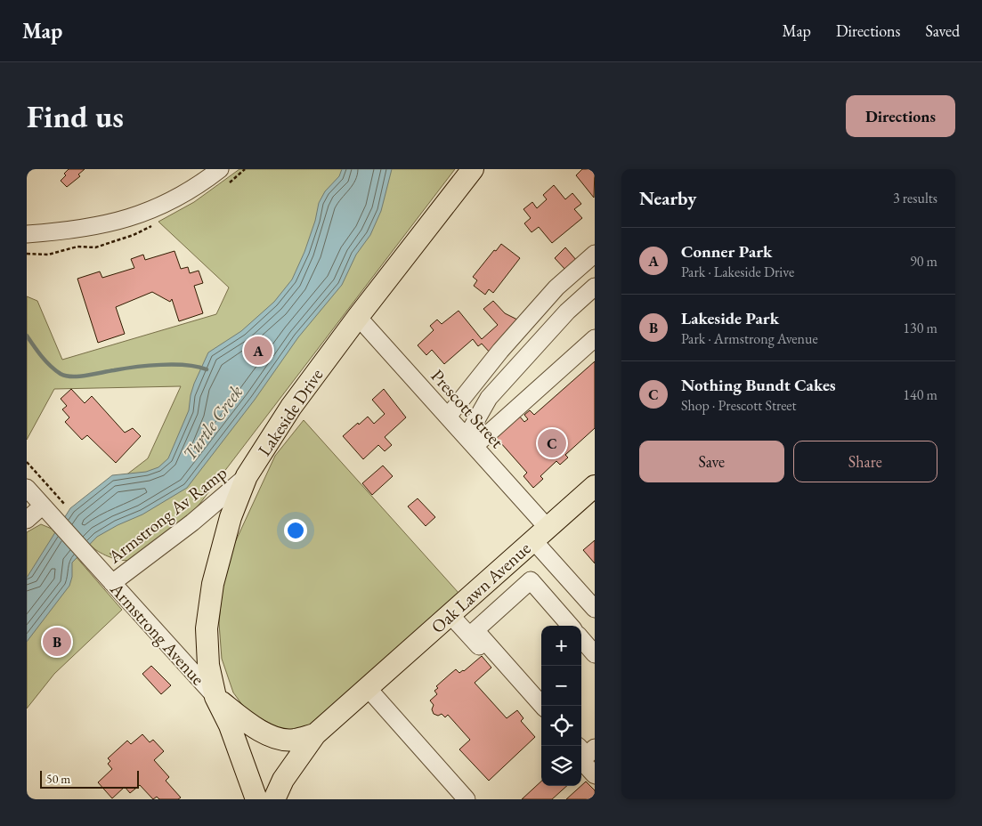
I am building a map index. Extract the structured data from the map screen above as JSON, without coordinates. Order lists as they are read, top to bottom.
{
  "streets": {
    "main road": ["Lakeside Drive", "Oak Lawn Avenue", "Armstrong Avenue"],
    "street": ["Prescott Street", "Armstrong Av Ramp"]
  },
  "crossings": [
    ["Prescott Street", "Lakeside Drive"],
    ["Prescott Street", "Oak Lawn Avenue"],
    ["Lakeside Drive", "Armstrong Av Ramp"],
    ["Lakeside Drive", "Armstrong Avenue"],
    ["Armstrong Av Ramp", "Armstrong Avenue"]
  ],
  "water": ["Turtle Creek"],
  "scale_bar": "50 m",
  "page": {
    "header": "Map",
    "nav": ["Map", "Directions", "Saved"],
    "buttons": [
      "Directions",
      ["Save", "Share"]
    ],
    "title": "Find us",
    "heading": ["Nearby", "3 results"],
    "list": [
      {
        "mark": "A",
        "name": "Conner Park",
        "note": "Park · Lakeside Drive",
        "value": "90 m"
      },
      {
        "mark": "B",
        "name": "Lakeside Park",
        "note": "Park · Armstrong Avenue",
        "value": "130 m"
      },
      {
        "mark": "C",
        "name": "Nothing Bundt Cakes",
        "note": "Shop · Prescott Street",
        "value": "140 m"
      }
    ],
    "pins": ["A", "C", "B"],
    "map_buttons": ["+", "−"],
    "scale": "50 m"
  }
}
